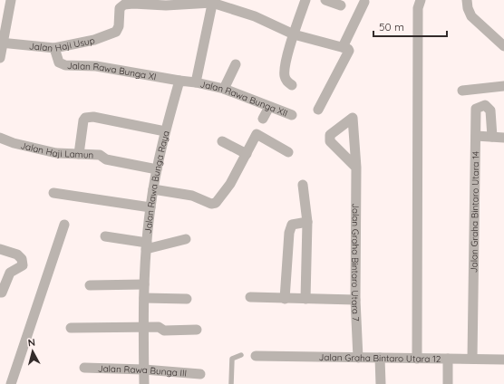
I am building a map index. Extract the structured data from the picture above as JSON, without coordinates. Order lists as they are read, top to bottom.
{
  "streets": {
    "street": [
      "Jalan Haji Usup",
      "Jalan Rawa Bunga XI",
      "Jalan Rawa Bunga XII",
      "Jalan Haji Lamun",
      "Jalan Rawa Bunga Raya",
      "Jalan Graha Bintaro Utara 14",
      "Jalan Graha Bintaro Utara 7",
      "Jalan Graha Bintaro Utara 12",
      "Jalan Rawa Bunga III"
    ]
  },
  "crossings": [
    ["Jalan Haji Usup", "Jalan Rawa Bunga XI"],
    ["Jalan Rawa Bunga XI", "Jalan Rawa Bunga Raya"],
    ["Jalan Haji Lamun", "Jalan Rawa Bunga Raya"],
    ["Jalan Rawa Bunga Raya", "Jalan Rawa Bunga III"],
    ["Jalan Graha Bintaro Utara 14", "Jalan Graha Bintaro Utara 12"],
    ["Jalan Graha Bintaro Utara 7", "Jalan Graha Bintaro Utara 12"]
  ],
  "scale_bar": "50 m",
  "north": "top"
}
